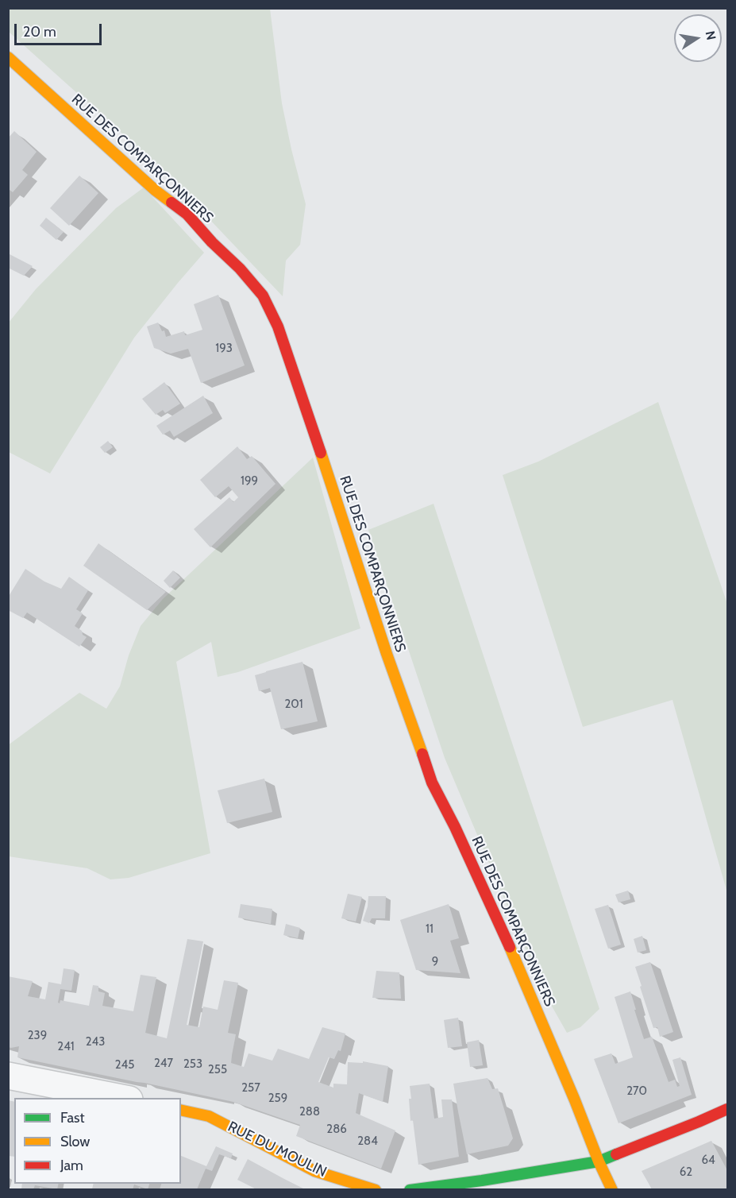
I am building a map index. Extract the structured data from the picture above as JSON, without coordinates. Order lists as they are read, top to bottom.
{
  "streets": {
    "street": ["RUE DES COMPARÇONNIERS", "RUE DU MOULIN"]
  },
  "house_numbers": [
    "193",
    "199",
    "201",
    "11",
    "9",
    "239",
    "243",
    "241",
    "247",
    "253",
    "245",
    "255",
    "257",
    "270",
    "259",
    "288",
    "286",
    "284",
    "64",
    "62"
  ],
  "legend": ["Fast", "Slow", "Jam"],
  "scale_bar": "20 m",
  "north": "right"
}
